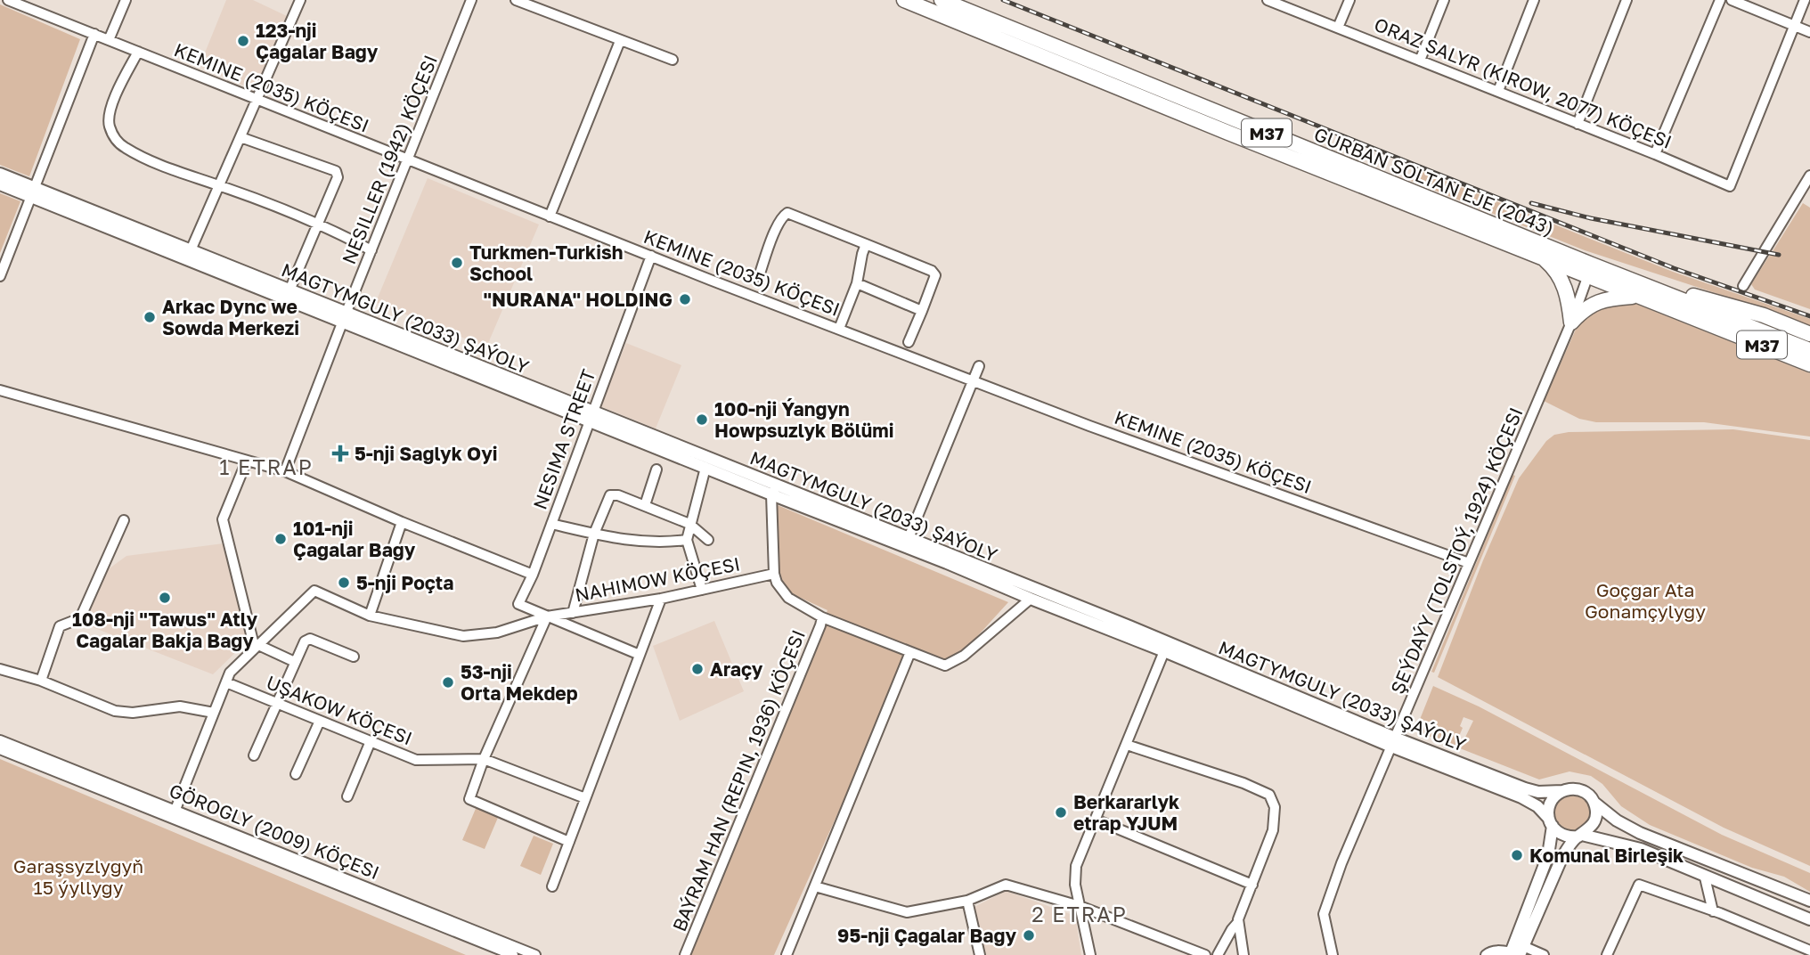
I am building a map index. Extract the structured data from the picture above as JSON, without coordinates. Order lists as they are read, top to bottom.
{
  "streets": {
    "highway": ["M37", "GURBAN SOLTAN EJE (2043)"],
    "main road": ["MAGTYMGULY (2033) ŞAÝOLY"],
    "street": [
      "ORAZ SALYR (KIROW, 2077) KÖÇESI",
      "KEMINE (2035) KÖÇESI",
      "NESILLER (1942) KÖÇESI",
      "NESIMA STREET",
      "ŞEÝDAÝY (TOLSTOÝ, 1924) KÖÇESI",
      "NAHIMOW KÖÇESI",
      "UŞAKOW KÖÇESI",
      "BAÝRAM HAN (REPIN, 1936) KÖÇESI",
      "GÖROGLY (2009) KÖÇESI"
    ]
  },
  "crossings": [
    ["KEMINE (2035) KÖÇESI", "NESILLER (1942) KÖÇESI"],
    ["KEMINE (2035) KÖÇESI", "NESIMA STREET"],
    ["KEMINE (2035) KÖÇESI", "ŞEÝDAÝY (TOLSTOÝ, 1924) KÖÇESI"],
    ["NESILLER (1942) KÖÇESI", "MAGTYMGULY (2033) ŞAÝOLY"],
    ["GURBAN SOLTAN EJE (2043)", "ŞEÝDAÝY (TOLSTOÝ, 1924) KÖÇESI"],
    ["MAGTYMGULY (2033) ŞAÝOLY", "NESIMA STREET"],
    ["MAGTYMGULY (2033) ŞAÝOLY", "ŞEÝDAÝY (TOLSTOÝ, 1924) KÖÇESI"],
    ["NESIMA STREET", "NAHIMOW KÖÇESI"]
  ],
  "districts": ["1 ETRAP", "2 ETRAP"],
  "parks": ["Goçgar Ata Gonamçylygy", "Garaşsyzlygyň 15 ýyllygy"],
  "places": {
    "other": [
      "123-nji Çagalar Bagy",
      "Turkmen-Turkish School",
      "\"NURANA\" HOLDING",
      "Arkac Dync we Sowda Merkezi",
      "100-nji Ýangyn Howpsuzlyk Bölümi",
      "101-nji Çagalar Bagy",
      "5-nji Poçta",
      "108-nji \"Tawus\" Atly Cagalar Bakja Bagy",
      "Araçy",
      "53-nji Orta Mekdep",
      "Berkararlyk etrap YJUM",
      "Komunal Birleşik",
      "95-nji Çagalar Bagy"
    ],
    "health": ["5-nji Saglyk Oyi"]
  }
}
